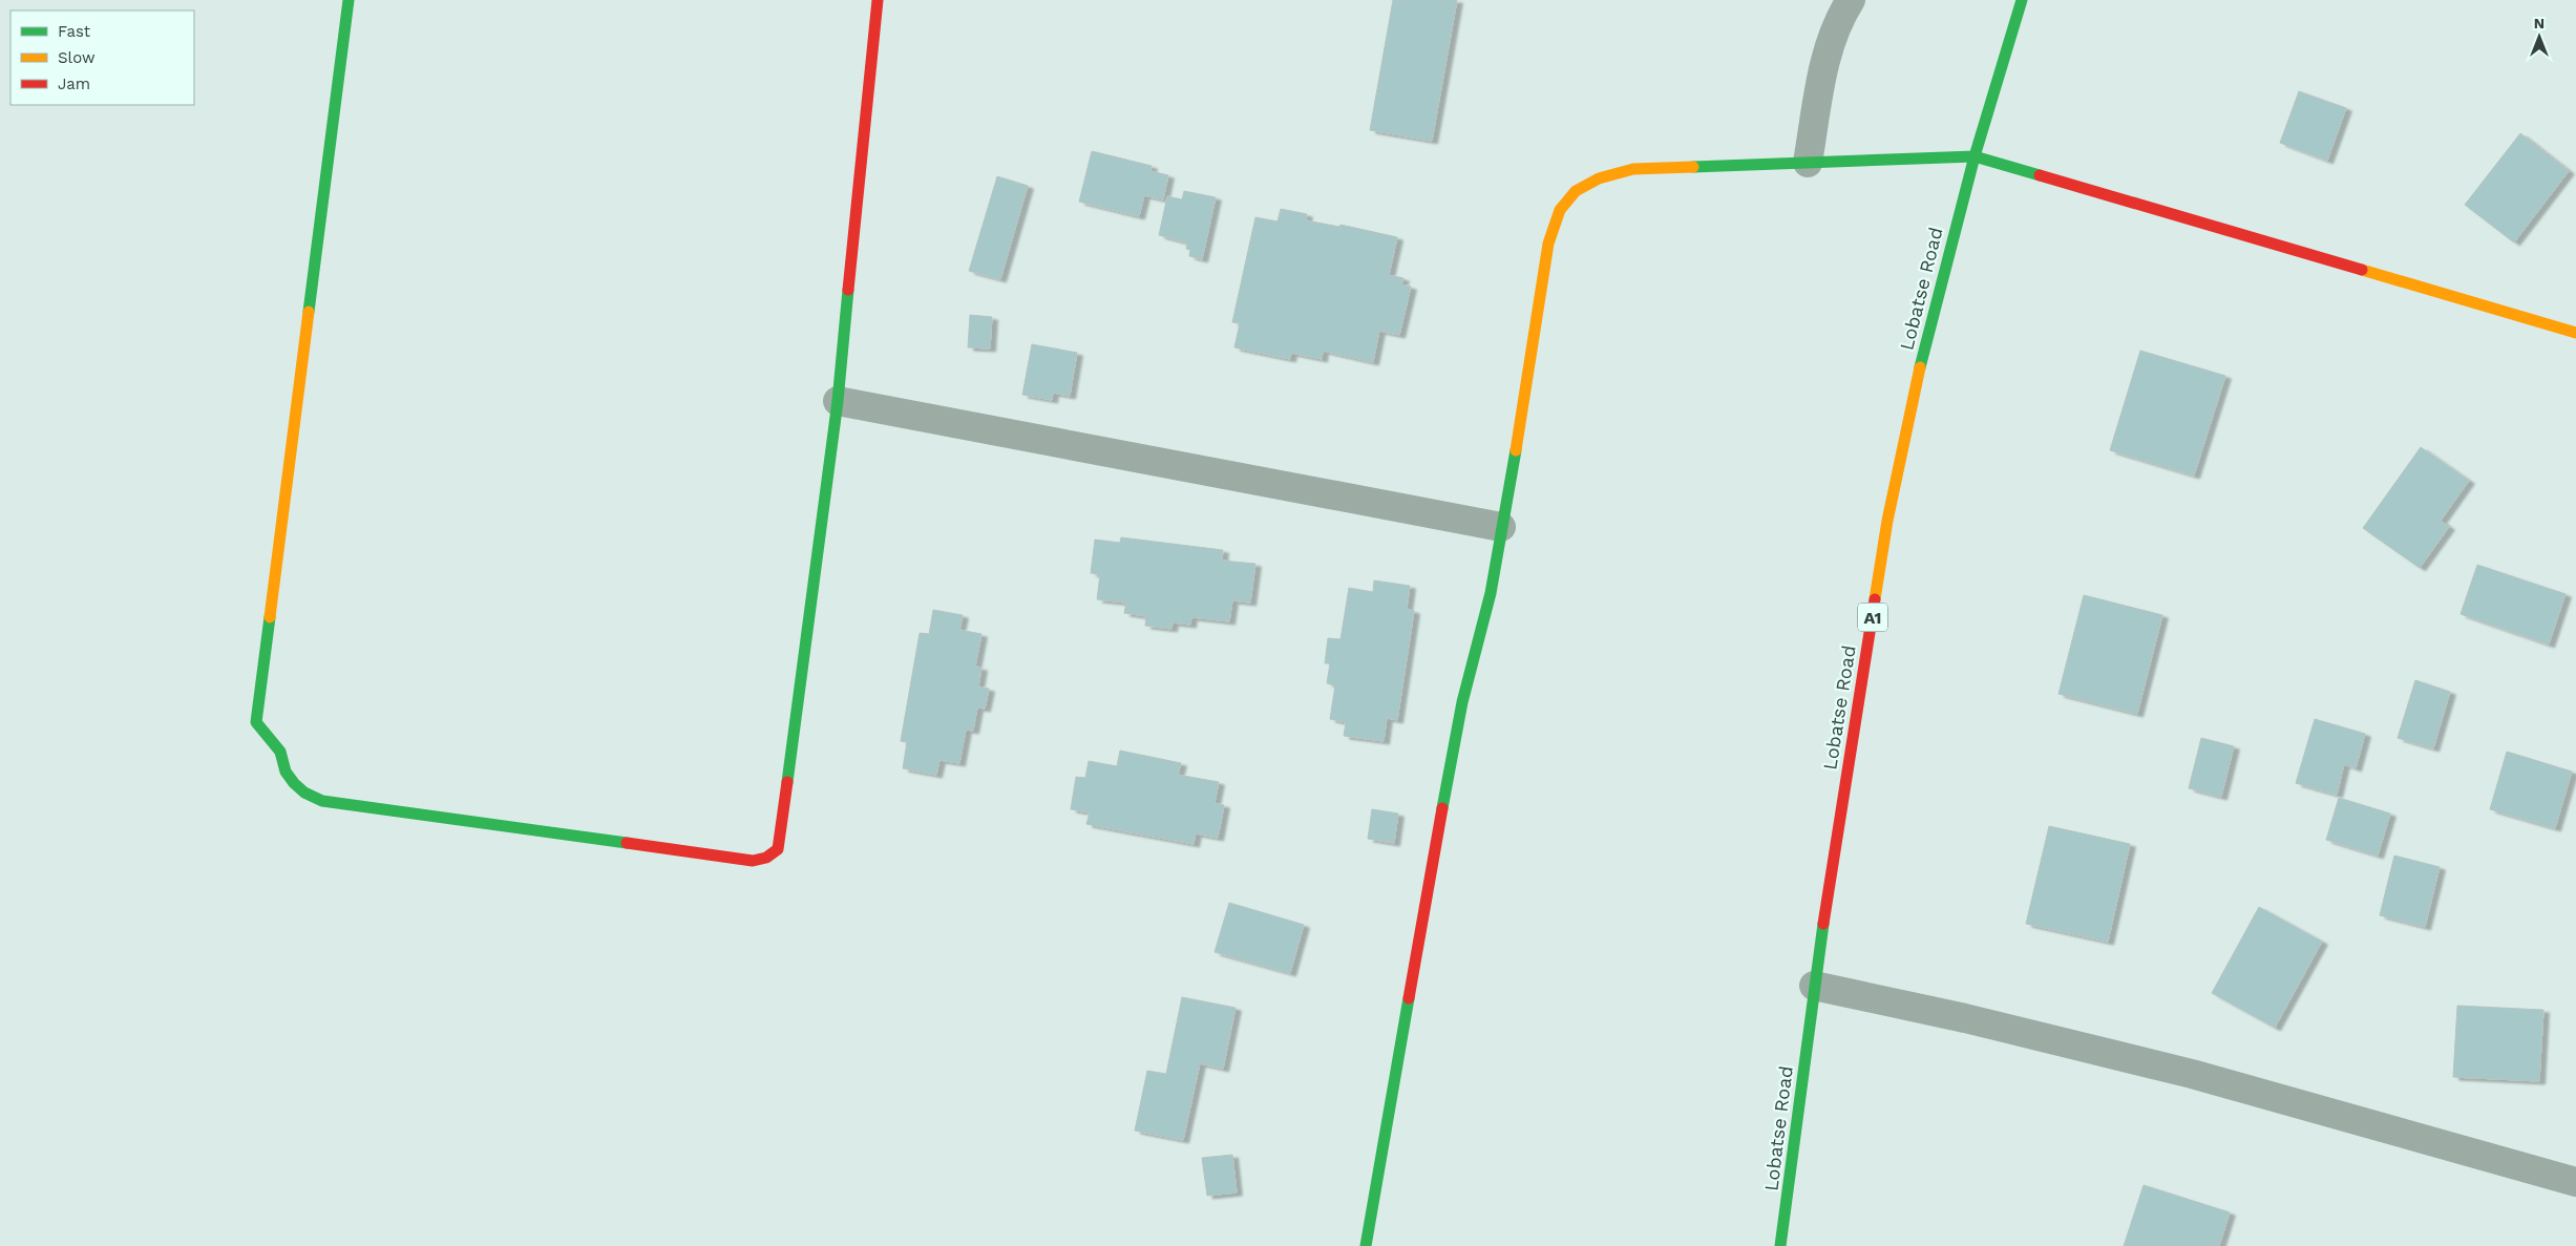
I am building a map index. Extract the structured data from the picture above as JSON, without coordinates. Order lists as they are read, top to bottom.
{
  "streets": {
    "main road": ["Lobatse Road", "A1"]
  },
  "legend": ["Fast", "Slow", "Jam"],
  "north": "top"
}
